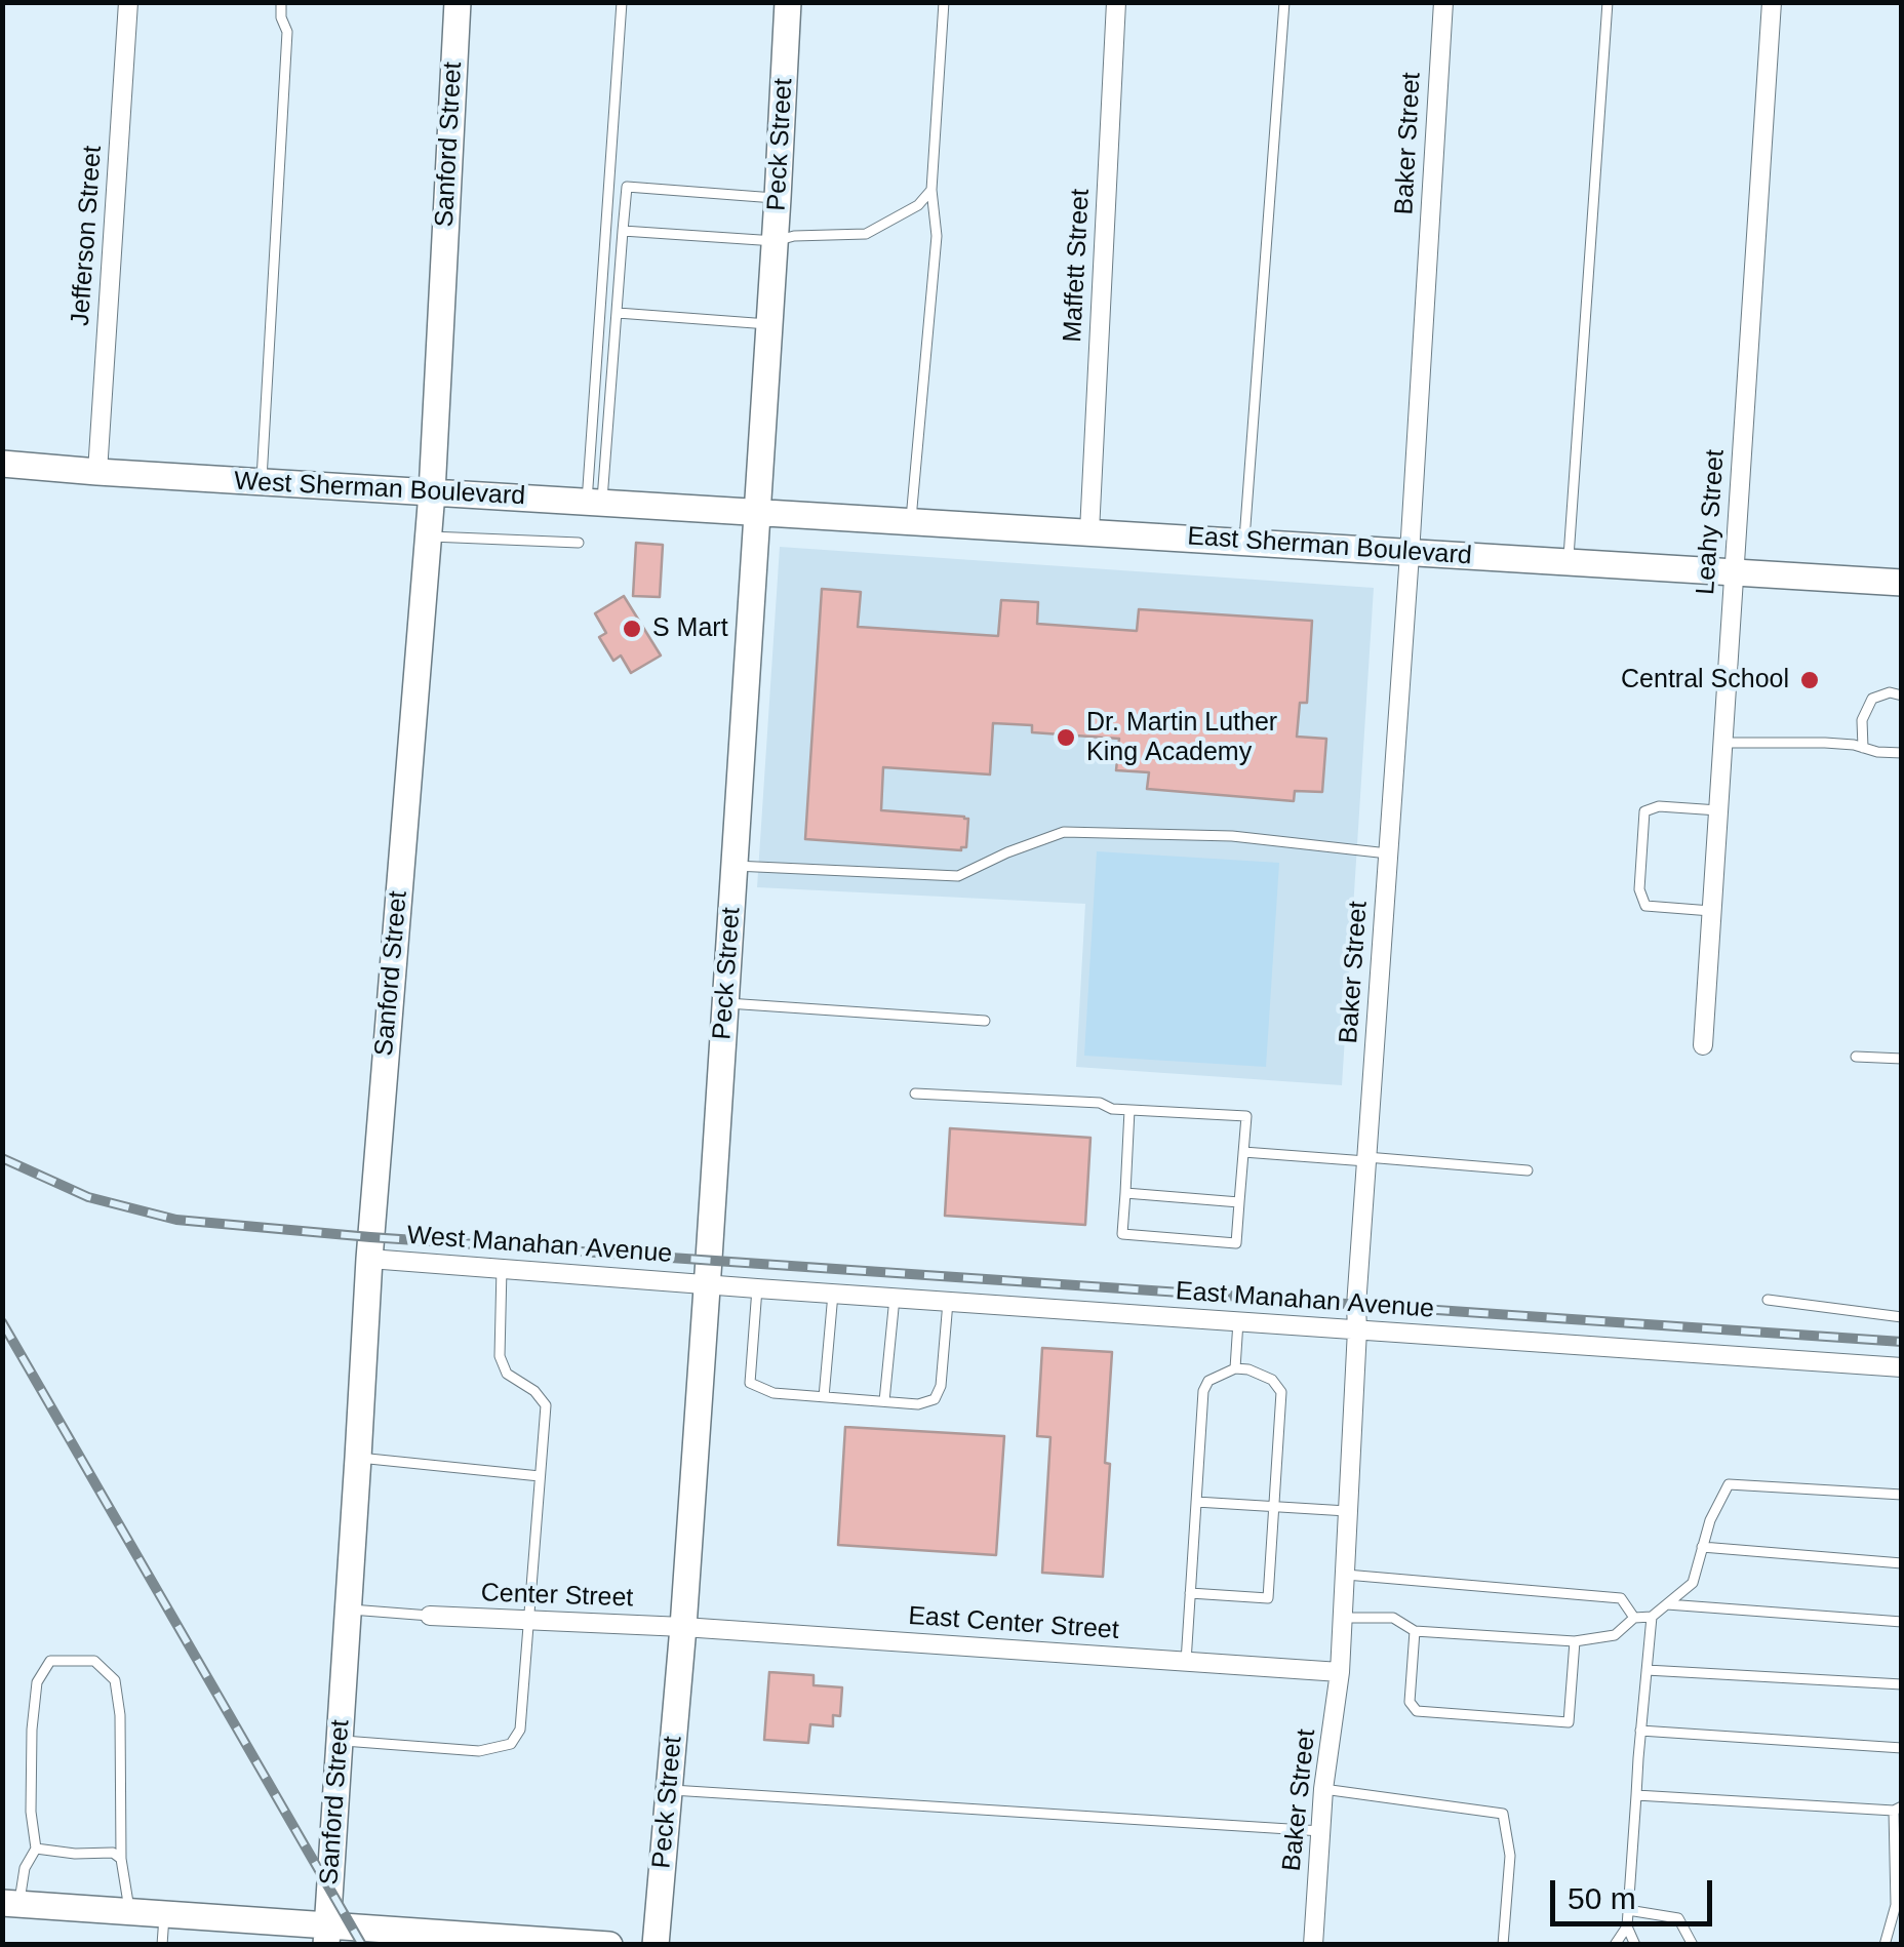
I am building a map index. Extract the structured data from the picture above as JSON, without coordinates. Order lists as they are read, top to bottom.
{
  "streets": {
    "street": [
      "Baker Street",
      "Sanford Street",
      "Peck Street",
      "Jefferson Street",
      "Maffett Street",
      "West Sherman Boulevard",
      "Leahy Street",
      "East Sherman Boulevard",
      "West Manahan Avenue",
      "East Manahan Avenue",
      "Center Street",
      "East Center Street"
    ]
  },
  "crossings": [
    ["Baker Street", "East Sherman Boulevard"],
    ["Baker Street", "East Manahan Avenue"],
    ["Baker Street", "East Center Street"],
    ["Sanford Street", "West Sherman Boulevard"],
    ["Sanford Street", "West Manahan Avenue"],
    ["Peck Street", "West Sherman Boulevard"],
    ["Peck Street", "East Sherman Boulevard"],
    ["Peck Street", "West Manahan Avenue"],
    ["Peck Street", "East Manahan Avenue"],
    ["Peck Street", "Center Street"],
    ["Peck Street", "East Center Street"],
    ["Jefferson Street", "West Sherman Boulevard"],
    ["Maffett Street", "East Sherman Boulevard"],
    ["West Sherman Boulevard", "East Sherman Boulevard"],
    ["Leahy Street", "East Sherman Boulevard"],
    ["West Manahan Avenue", "East Manahan Avenue"],
    ["Center Street", "East Center Street"]
  ],
  "places": ["S Mart", "Central School", "Dr. Martin Luther King Academy"],
  "scale_bar": "50 m"
}
